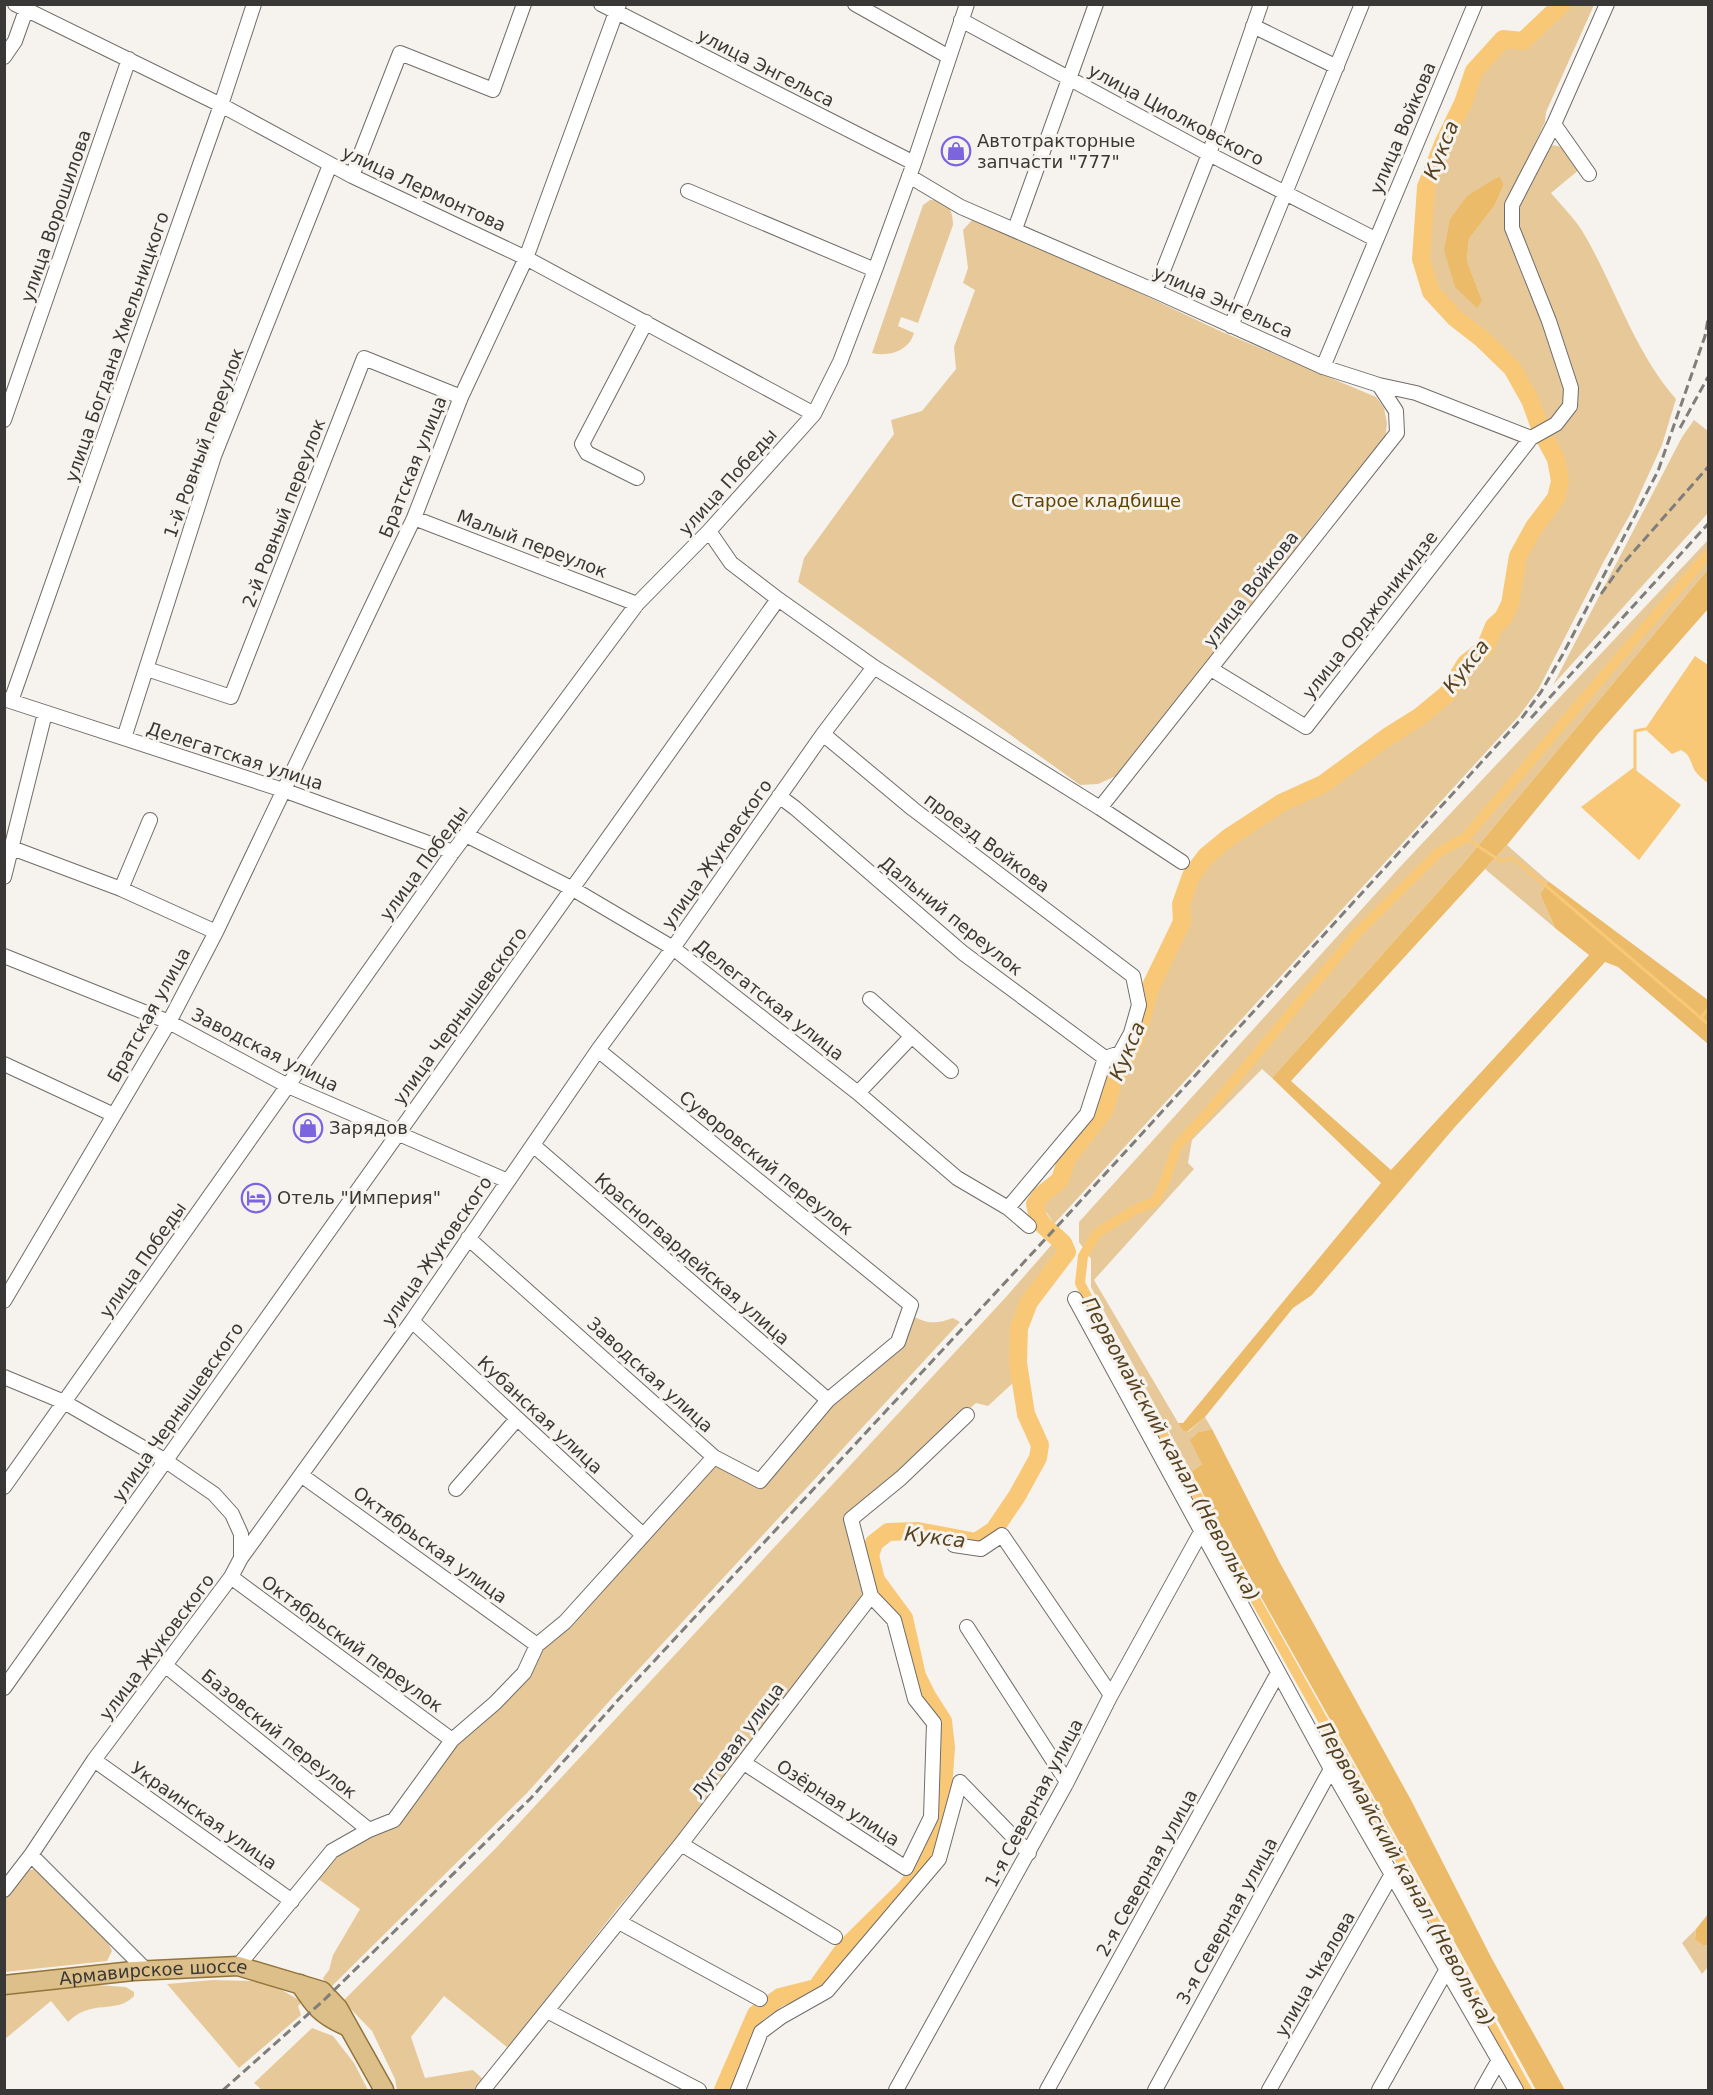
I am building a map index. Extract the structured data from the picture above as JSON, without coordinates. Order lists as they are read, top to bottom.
{
  "streets": {
    "main road": ["Армавирское шоссе"],
    "street": [
      "улица Энгельса",
      "улица Циолковского",
      "улица Войкова",
      "улица Лермонтова",
      "улица Ворошилова",
      "улица Богдана Хмельницкого",
      "1-й Ровный переулок",
      "Братская улица",
      "улица Победы",
      "2-й Ровный переулок",
      "Малый переулок",
      "улица Орджоникидзе",
      "Делегатская улица",
      "проезд Войкова",
      "улица Жуковского",
      "Дальний переулок",
      "улица Чернышевского",
      "Заводская улица",
      "Суворовский переулок",
      "Красногвардейская улица",
      "Кубанская улица",
      "Октябрьская улица",
      "Октябрьский переулок",
      "Базовский переулок",
      "Луговая улица",
      "Озёрная улица",
      "1-я Северная улица",
      "Украинская улица",
      "2-я Северная улица",
      "3-я Северная улица",
      "улица Чкалова"
    ]
  },
  "crossings": [
    ["улица Энгельса", "улица Войкова"],
    ["улица Энгельса", "Братская улица"],
    ["улица Энгельса", "улица Победы"],
    ["улица Энгельса", "улица Орджоникидзе"],
    ["улица Циолковского", "улица Войкова"],
    ["улица Циолковского", "улица Победы"],
    ["улица Войкова", "улица Орджоникидзе"],
    ["улица Лермонтова", "улица Ворошилова"],
    ["улица Лермонтова", "улица Богдана Хмельницкого"],
    ["улица Лермонтова", "1-й Ровный переулок"],
    ["улица Лермонтова", "Братская улица"],
    ["улица Лермонтова", "улица Победы"],
    ["улица Богдана Хмельницкого", "Делегатская улица"],
    ["1-й Ровный переулок", "2-й Ровный переулок"],
    ["1-й Ровный переулок", "Делегатская улица"],
    ["Братская улица", "2-й Ровный переулок"],
    ["Братская улица", "Малый переулок"],
    ["Братская улица", "Делегатская улица"],
    ["Братская улица", "Заводская улица"],
    ["улица Победы", "Малый переулок"],
    ["улица Победы", "Делегатская улица"],
    ["улица Победы", "Заводская улица"],
    ["Делегатская улица", "улица Жуковского"],
    ["Делегатская улица", "улица Чернышевского"],
    ["проезд Войкова", "улица Жуковского"],
    ["проезд Войкова", "Дальний переулок"],
    ["улица Жуковского", "Дальний переулок"],
    ["улица Жуковского", "Заводская улица"],
    ["улица Жуковского", "Суворовский переулок"],
    ["улица Жуковского", "Красногвардейская улица"],
    ["улица Жуковского", "Кубанская улица"],
    ["улица Жуковского", "Октябрьская улица"],
    ["улица Жуковского", "Октябрьский переулок"],
    ["улица Жуковского", "Базовский переулок"],
    ["улица Жуковского", "Украинская улица"],
    ["улица Чернышевского", "Заводская улица"],
    ["Заводская улица", "Суворовский переулок"],
    ["Заводская улица", "Красногвардейская улица"],
    ["Суворовский переулок", "Красногвардейская улица"],
    ["Луговая улица", "Озёрная улица"]
  ],
  "water": ["Кукса", "Первомайский канал (Неволька)"],
  "parks": ["Старое кладбище"],
  "places": {
    "shop": ["Автотракторные запчасти \"777\"", "Зарядов"],
    "hotel": ["Отель \"Империя\""]
  }
}
